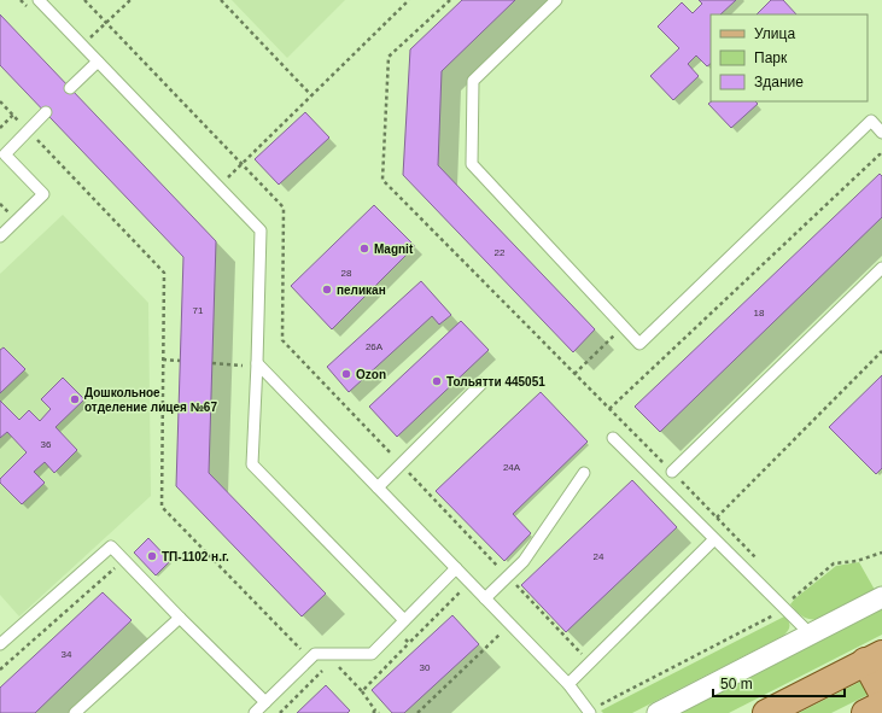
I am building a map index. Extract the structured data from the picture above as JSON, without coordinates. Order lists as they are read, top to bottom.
{
  "places": [
    "Magnit",
    "пеликан",
    "Ozon",
    "Тольятти 445051",
    "Дошкольное отделение лицея №67",
    "ТП-1102 н.г."
  ],
  "house_numbers": [
    "22",
    "28",
    "71",
    "18",
    "26А",
    "36",
    "24А",
    "24",
    "34",
    "30"
  ],
  "legend": ["Улица", "Парк", "Здание"],
  "scale_bar": "50 m"
}
